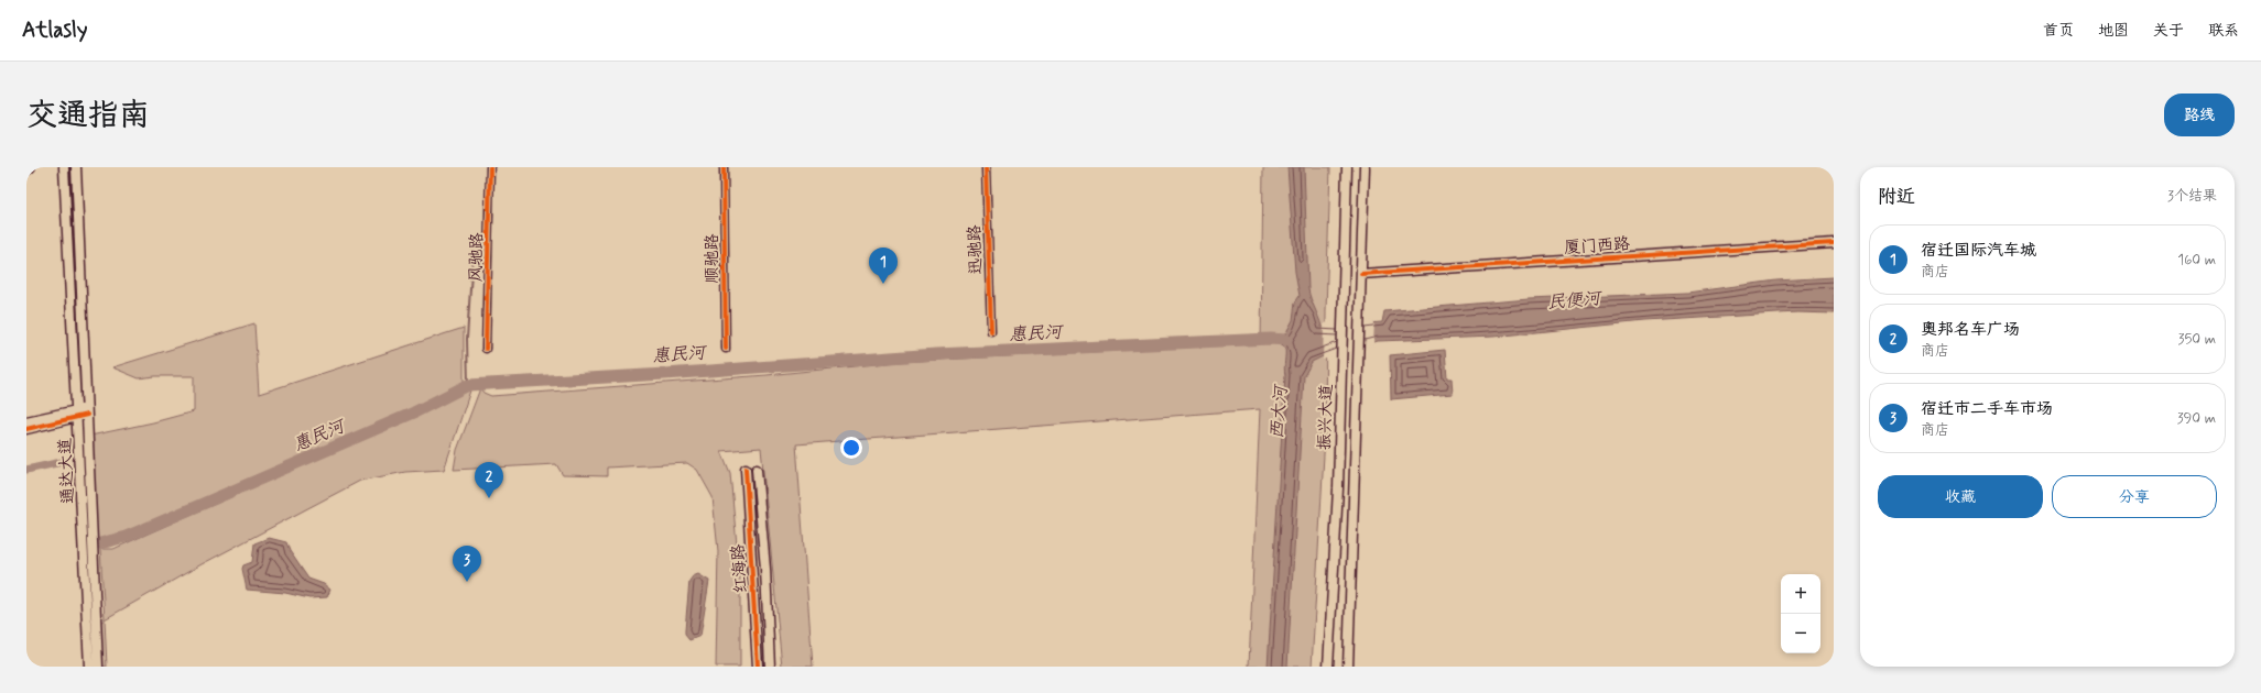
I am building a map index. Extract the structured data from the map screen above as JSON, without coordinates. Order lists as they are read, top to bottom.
{
  "streets": {
    "main road": [
      "厦门西路",
      "振兴大道",
      "通达大道",
      "红海路"
    ],
    "street": ["迅驰路", "风驰路", "顺驰路"]
  },
  "crossings": [
    ["厦门西路", "振兴大道"]
  ],
  "water": ["民便河", "惠民河", "西大河"],
  "page": {
    "header": "Atlasly",
    "nav": [
      "首页",
      "地图",
      "关于",
      "联系"
    ],
    "title": "交通指南",
    "buttons": [
      "路线",
      ["收藏", "分享"]
    ],
    "heading": ["附近", "3个结果"],
    "list": [
      {
        "mark": "1",
        "name": "宿迁国际汽车城",
        "note": "商店",
        "value": "160 m"
      },
      {
        "mark": "2",
        "name": "奥邦名车广场",
        "note": "商店",
        "value": "350 m"
      },
      {
        "mark": "3",
        "name": "宿迁市二手车市场",
        "note": "商店",
        "value": "390 m"
      }
    ],
    "pins": ["1", "2", "3"],
    "map_buttons": ["+", "−"]
  }
}
